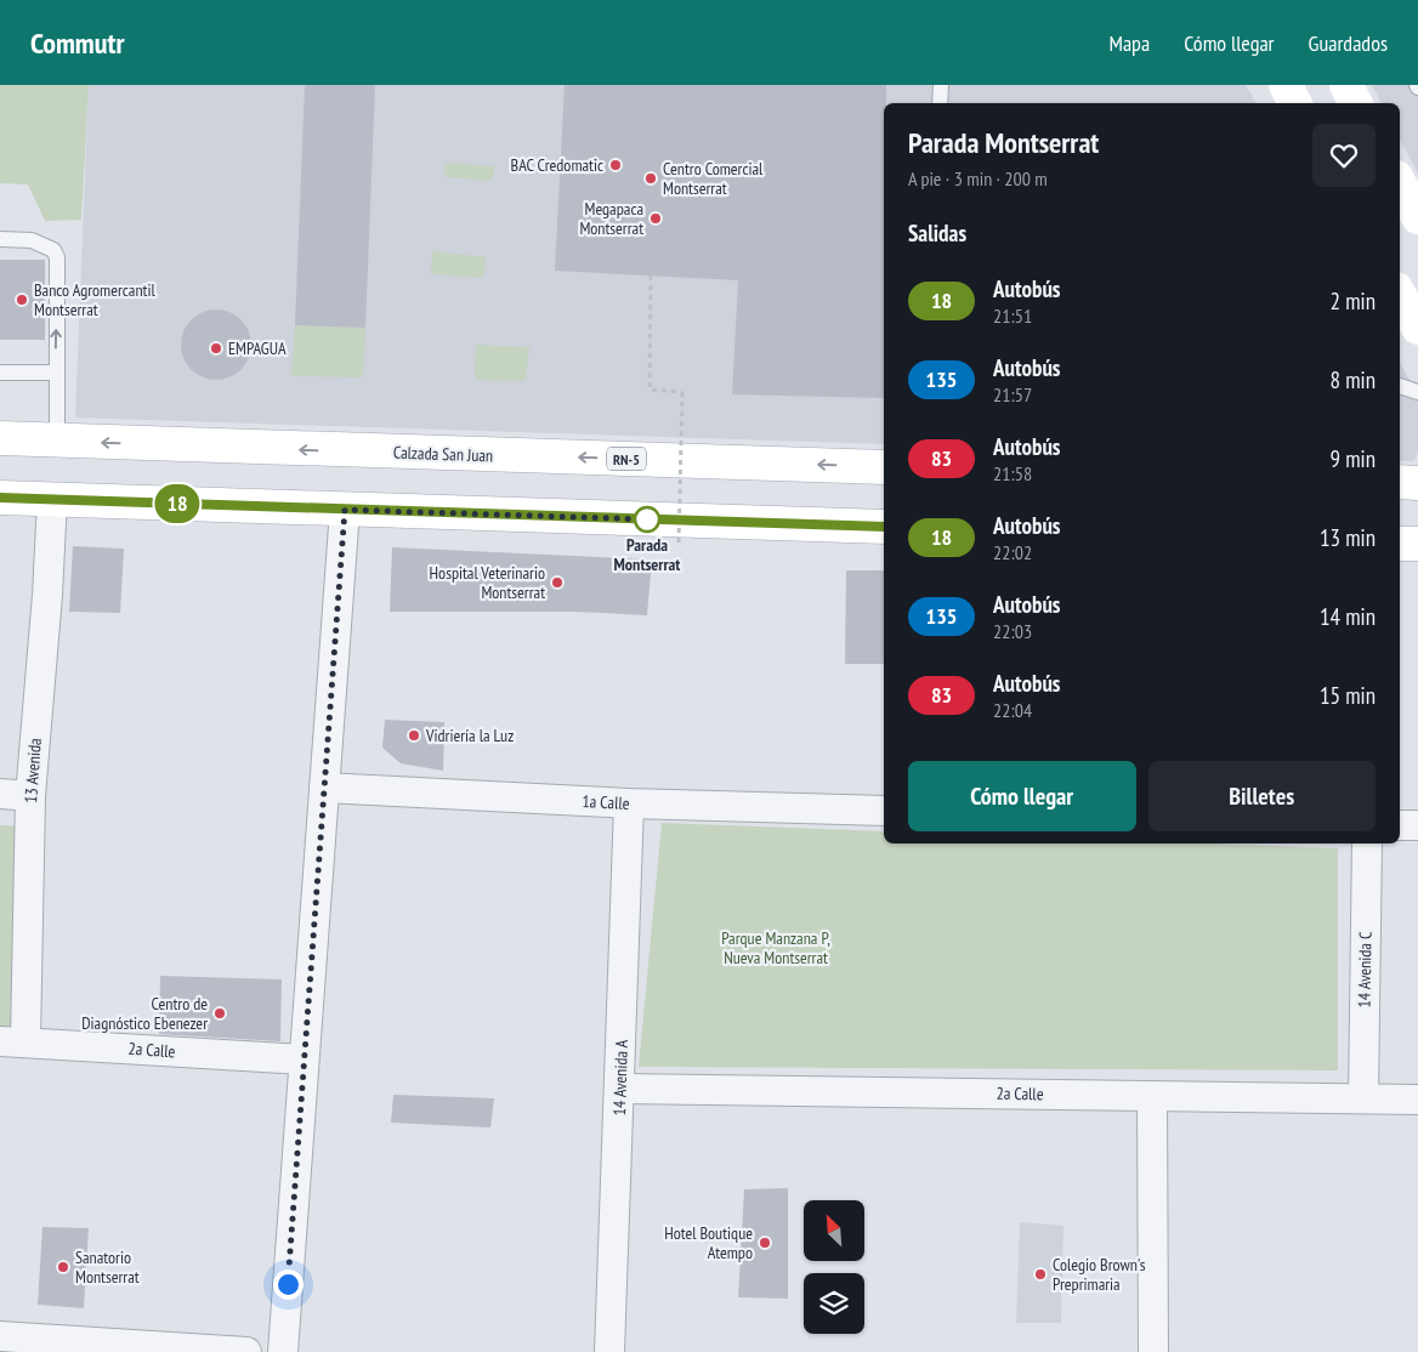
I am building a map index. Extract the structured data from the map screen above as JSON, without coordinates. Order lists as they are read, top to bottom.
{
  "streets": {
    "main road": ["Calzada San Juan", "RN-5"],
    "street": [
      "13 Avenida",
      "1a Calle",
      "14 Avenida C",
      "2a Calle",
      "14 Avenida A"
    ]
  },
  "crossings": [
    ["13 Avenida", "2a Calle"],
    ["1a Calle", "14 Avenida A"],
    ["14 Avenida C", "2a Calle"],
    ["2a Calle", "14 Avenida A"]
  ],
  "parks": ["Parque Manzana P, Nueva Montserrat"],
  "places": [
    "BAC Credomatic",
    "Centro Comercial Montserrat",
    "Megapaca Montserrat",
    "Banco Agromercantil Montserrat",
    "EMPAGUA",
    "Parada Montserrat",
    "Hospital Veterinario Montserrat",
    "Vidriería la Luz",
    "Centro de Diagnóstico Ebenezer",
    "Hotel Boutique Atempo",
    "Sanatorio Montserrat",
    "Colegio Brown's Preprimaria"
  ],
  "lines": ["bus line 18"],
  "north": "top left",
  "page": {
    "header": "Commutr",
    "nav": ["Mapa", "Cómo llegar", "Guardados"],
    "on_map": "18",
    "heading": [
      ["Parada Montserrat", "A pie · 3 min · 200 m"],
      "Salidas"
    ],
    "list": [
      {
        "mark": "18",
        "name": "Autobús",
        "note": "21:51",
        "value": "2 min"
      },
      {
        "mark": "135",
        "name": "Autobús",
        "note": "21:57",
        "value": "8 min"
      },
      {
        "mark": "83",
        "name": "Autobús",
        "note": "21:58",
        "value": "9 min"
      },
      {
        "mark": "18",
        "name": "Autobús",
        "note": "22:02",
        "value": "13 min"
      },
      {
        "mark": "135",
        "name": "Autobús",
        "note": "22:03",
        "value": "14 min"
      },
      {
        "mark": "83",
        "name": "Autobús",
        "note": "22:04",
        "value": "15 min"
      }
    ],
    "buttons": ["Cómo llegar", "Billetes"]
  }
}
